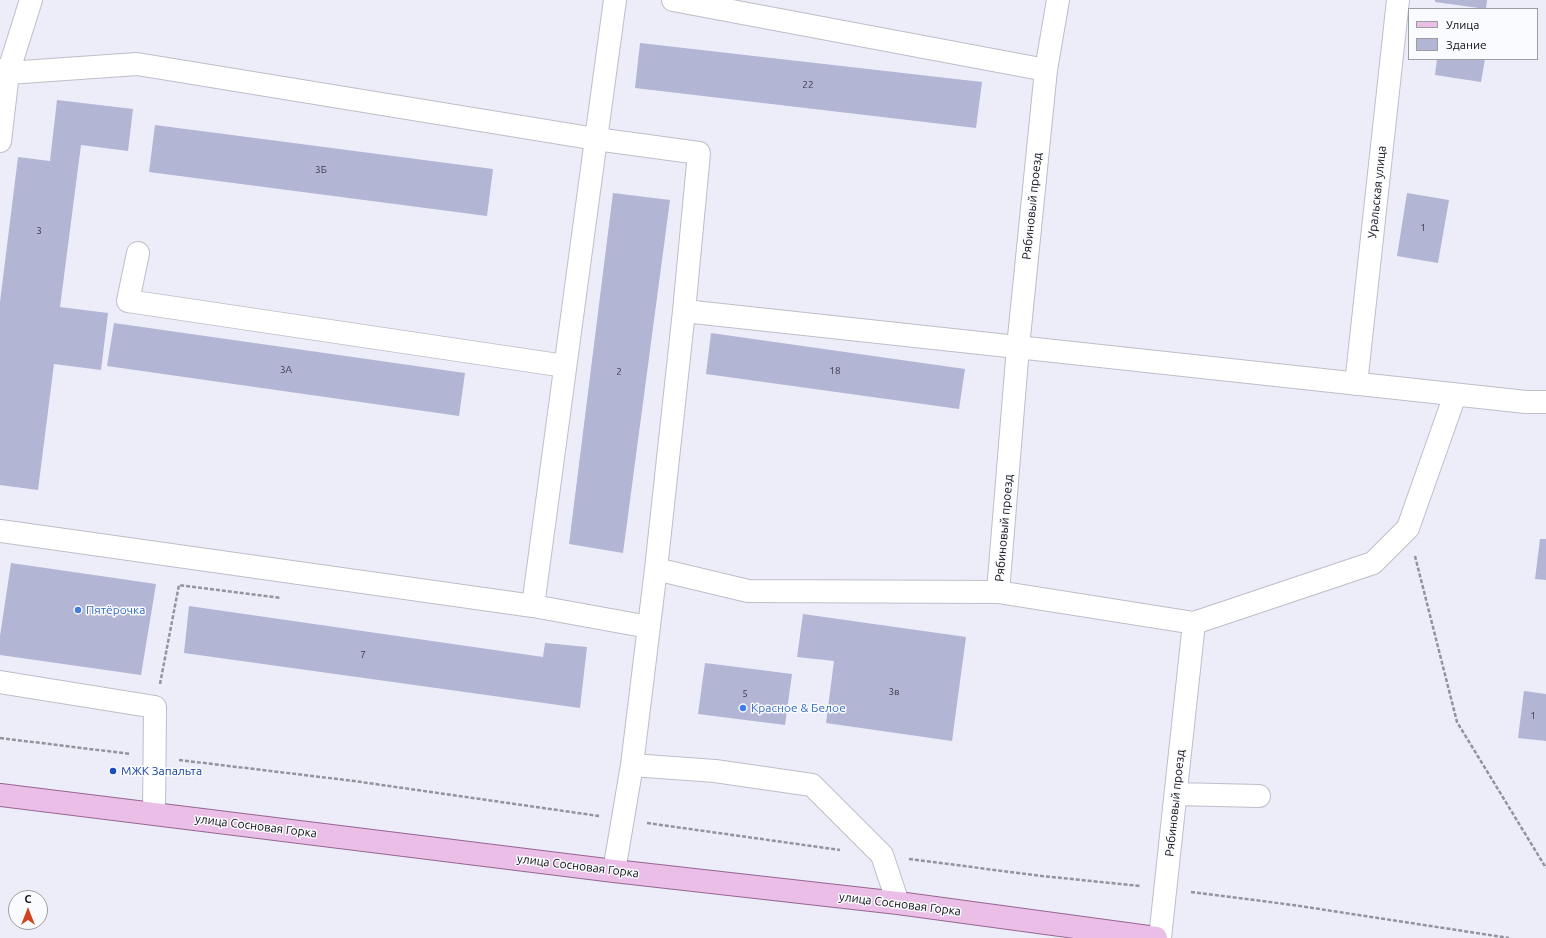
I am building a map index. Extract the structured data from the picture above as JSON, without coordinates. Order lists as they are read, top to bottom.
{
  "streets": {
    "main road": ["улица Сосновая Горка"],
    "street": ["Уральская улица", "Рябиновый проезд"]
  },
  "places": ["Пятёрочка", "Красное & Белое", "МЖК Запальта"],
  "house_numbers": [
    "22",
    "3Б",
    "1",
    "3",
    "3А",
    "18",
    "2",
    "7",
    "3в",
    "5",
    "1"
  ],
  "legend": ["Улица", "Здание"],
  "north": "top"
}
